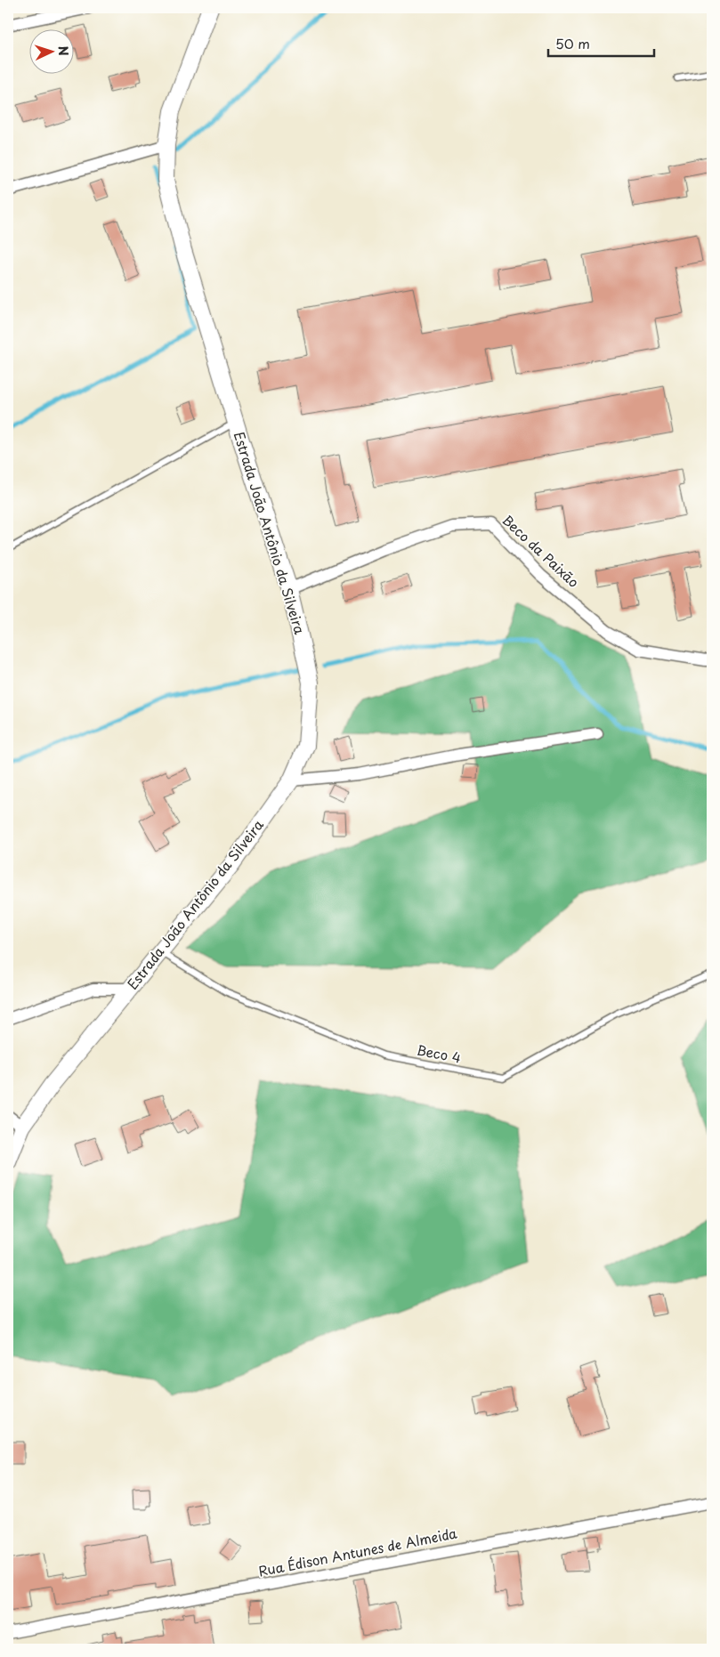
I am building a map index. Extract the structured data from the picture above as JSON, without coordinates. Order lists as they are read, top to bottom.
{
  "streets": {
    "main road": ["Estrada João Antônio da Silveira"],
    "street": ["Beco da Paixão", "Rua Édison Antunes de Almeida"],
    "lane": ["Beco 4"]
  },
  "crossings": [
    ["Estrada João Antônio da Silveira", "Beco da Paixão"],
    ["Estrada João Antônio da Silveira", "Beco 4"]
  ],
  "scale_bar": "50 m",
  "north": "right"
}
